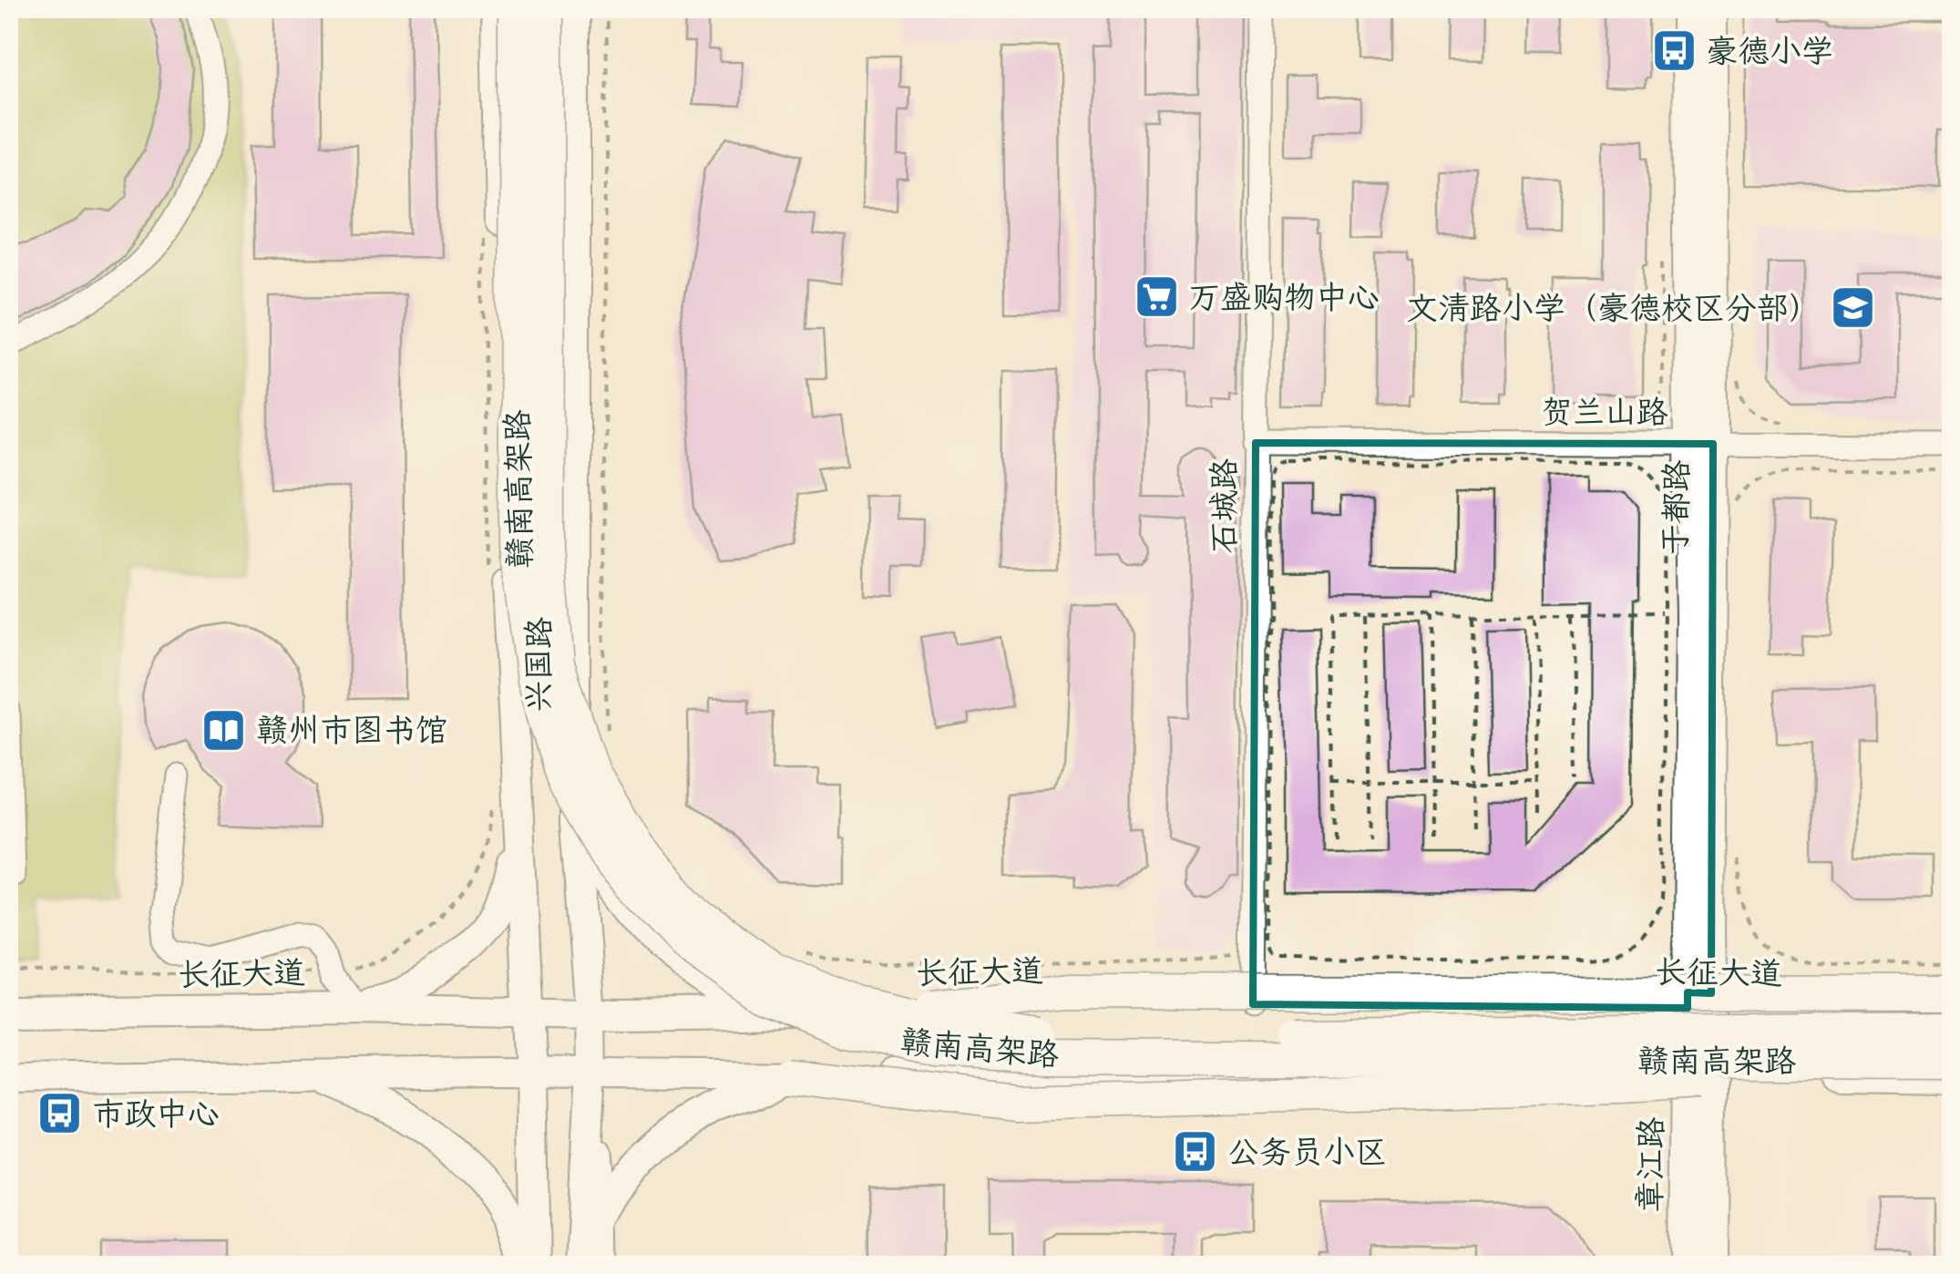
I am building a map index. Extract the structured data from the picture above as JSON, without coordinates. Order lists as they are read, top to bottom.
{
  "streets": {
    "highway": ["赣南高架路"],
    "main road": [
      "于都路",
      "兴国路",
      "长征大道",
      "章江路"
    ],
    "street": ["贺兰山路", "石城路"]
  },
  "crossings": [
    ["贺兰山路", "石城路"],
    ["贺兰山路", "于都路"],
    ["石城路", "长征大道"],
    ["于都路", "长征大道"],
    ["于都路", "章江路"],
    ["兴国路", "长征大道"],
    ["长征大道", "章江路"]
  ],
  "places": {
    "bus stop": ["豪德小学", "市政中心", "公务员小区"],
    "supermarket": ["万盛购物中心"],
    "school or university": ["文清路小学（豪德校区分部）"],
    "library": ["赣州市图书馆"]
  }
}
